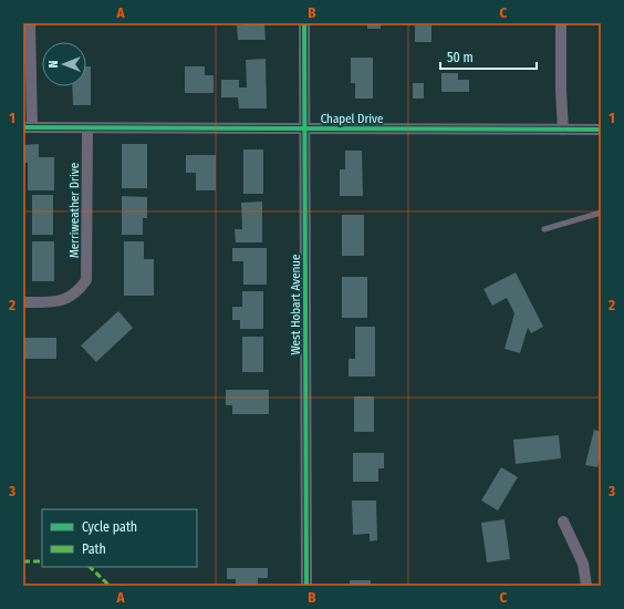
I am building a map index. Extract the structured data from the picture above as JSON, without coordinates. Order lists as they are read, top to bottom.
{
  "streets": {
    "street": ["Chapel Drive", "Merriweather Drive", "West Hobart Avenue"]
  },
  "crossings": [
    ["Chapel Drive", "Merriweather Drive"],
    ["Chapel Drive", "West Hobart Avenue"]
  ],
  "legend": ["Cycle path", "Path"],
  "scale_bar": "50 m",
  "north": "left",
  "grid": {
    "columns": ["A", "B", "C"],
    "rows": ["1", "2", "3"]
  }
}
